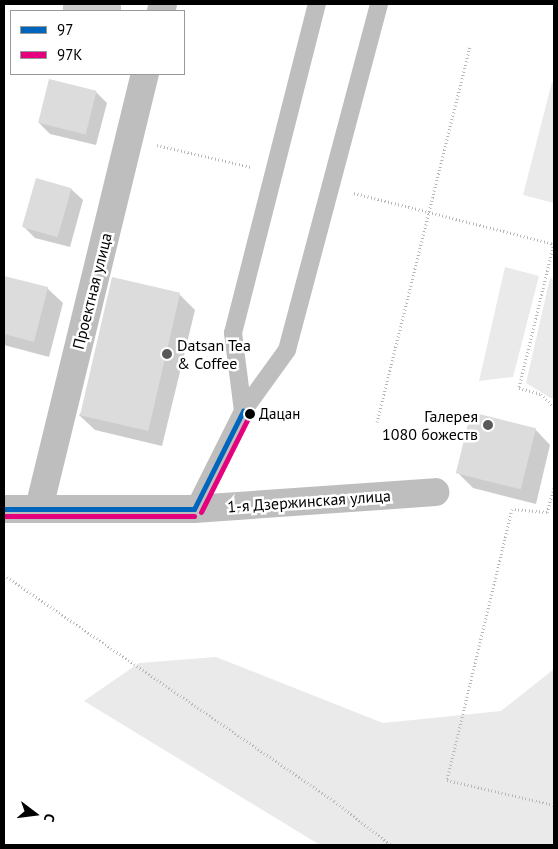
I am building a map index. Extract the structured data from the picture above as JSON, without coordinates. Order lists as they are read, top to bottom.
{
  "streets": {
    "street": ["Проектная улица", "1-я Дзержинская улица"]
  },
  "crossings": [
    ["Проектная улица", "1-я Дзержинская улица"]
  ],
  "places": ["Datsan Tea & Coffee", "Дацан", "Галерея 1080 божеств"],
  "lines": ["transit line 97", "transit line 97К"],
  "legend": ["97", "97К"],
  "north": "right"
}
